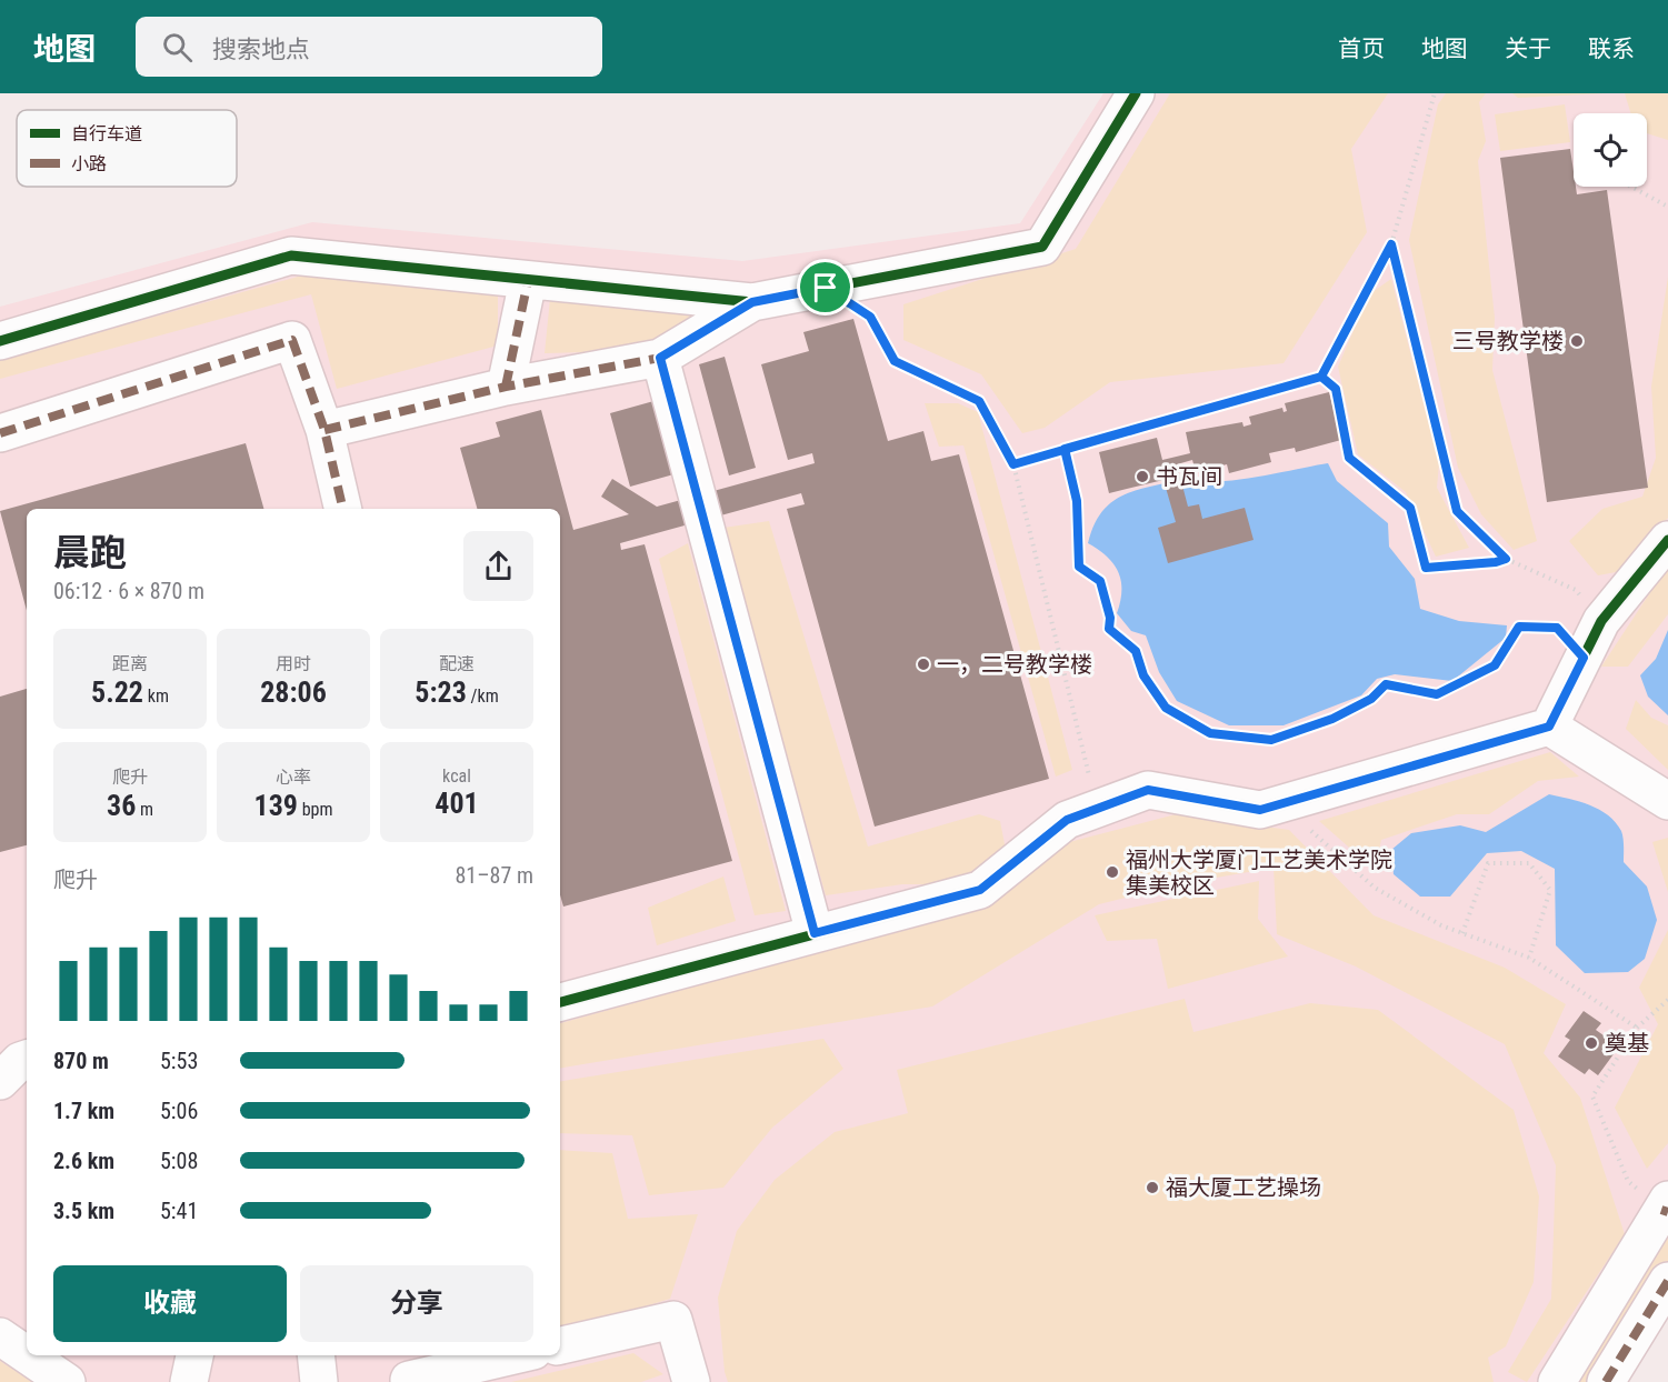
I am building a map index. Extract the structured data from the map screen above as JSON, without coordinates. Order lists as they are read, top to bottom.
{
  "places": [
    "三号教学楼",
    "书瓦间",
    "一，二号教学楼",
    "福州大学厦门工艺美术学院 集美校区",
    "奠基",
    "福大厦工艺操场"
  ],
  "legend": ["自行车道", "小路"],
  "page": {
    "header": "地图",
    "search": "搜索地点",
    "nav": [
      "首页",
      "地图",
      "关于",
      "联系"
    ],
    "heading": ["晨跑", "06:12 · 6 × 870 m"],
    "stats": [
      ["距离", "5.22 km"],
      ["用时", "28:06"],
      ["配速", "5:23 /km"],
      ["爬升", "36 m"],
      ["心率", "139 bpm"],
      ["kcal", "401"]
    ],
    "chart": ["爬升", "81–87 m"],
    "list": [
      {
        "name": "870 m",
        "note": "5:53"
      },
      {
        "name": "1.7 km",
        "note": "5:06"
      },
      {
        "name": "2.6 km",
        "note": "5:08"
      },
      {
        "name": "3.5 km",
        "note": "5:41"
      }
    ],
    "buttons": ["收藏", "分享"]
  }
}
